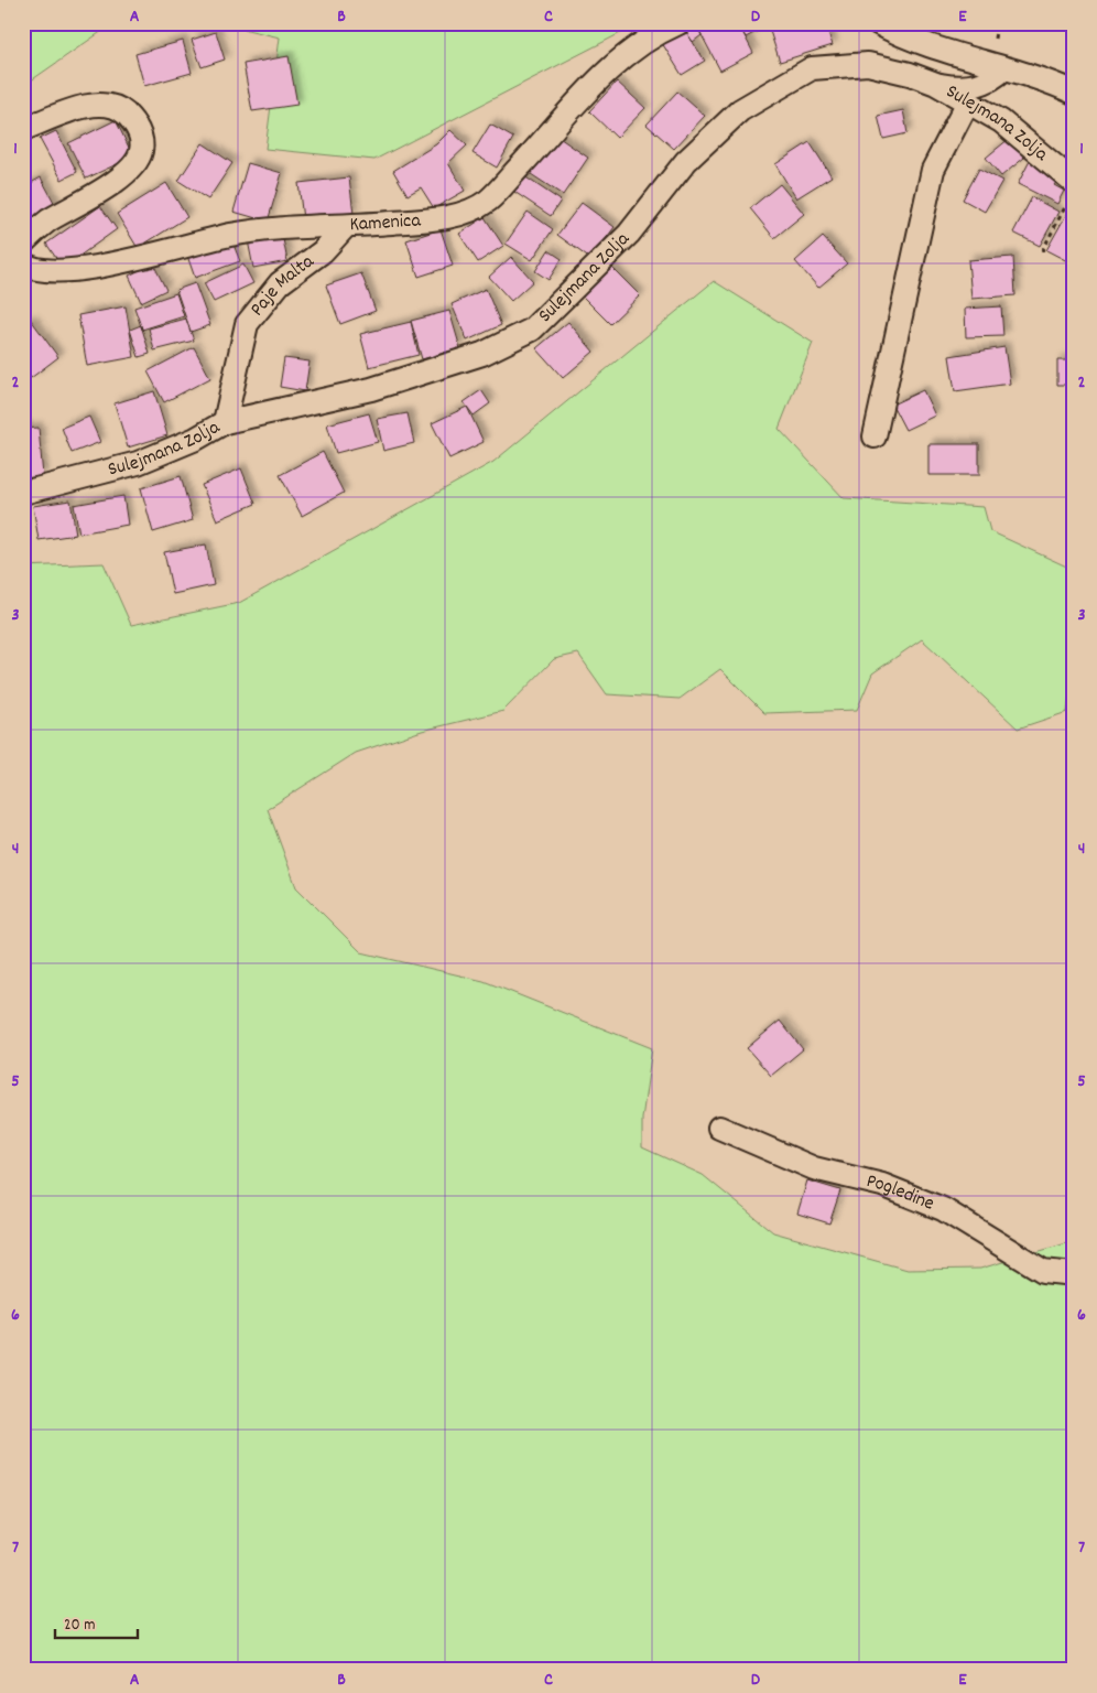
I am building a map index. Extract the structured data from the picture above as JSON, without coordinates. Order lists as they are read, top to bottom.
{
  "streets": {
    "street": [
      "Sulejmana Zolja",
      "Kamenica",
      "Paje Malta",
      "Pogledine"
    ]
  },
  "crossings": [
    ["Sulejmana Zolja", "Paje Malta"],
    ["Kamenica", "Paje Malta"]
  ],
  "scale_bar": "20 m",
  "grid": {
    "columns": [
      "A",
      "B",
      "C",
      "D",
      "E"
    ],
    "rows": [
      "1",
      "2",
      "3",
      "4",
      "5",
      "6",
      "7"
    ]
  }
}
